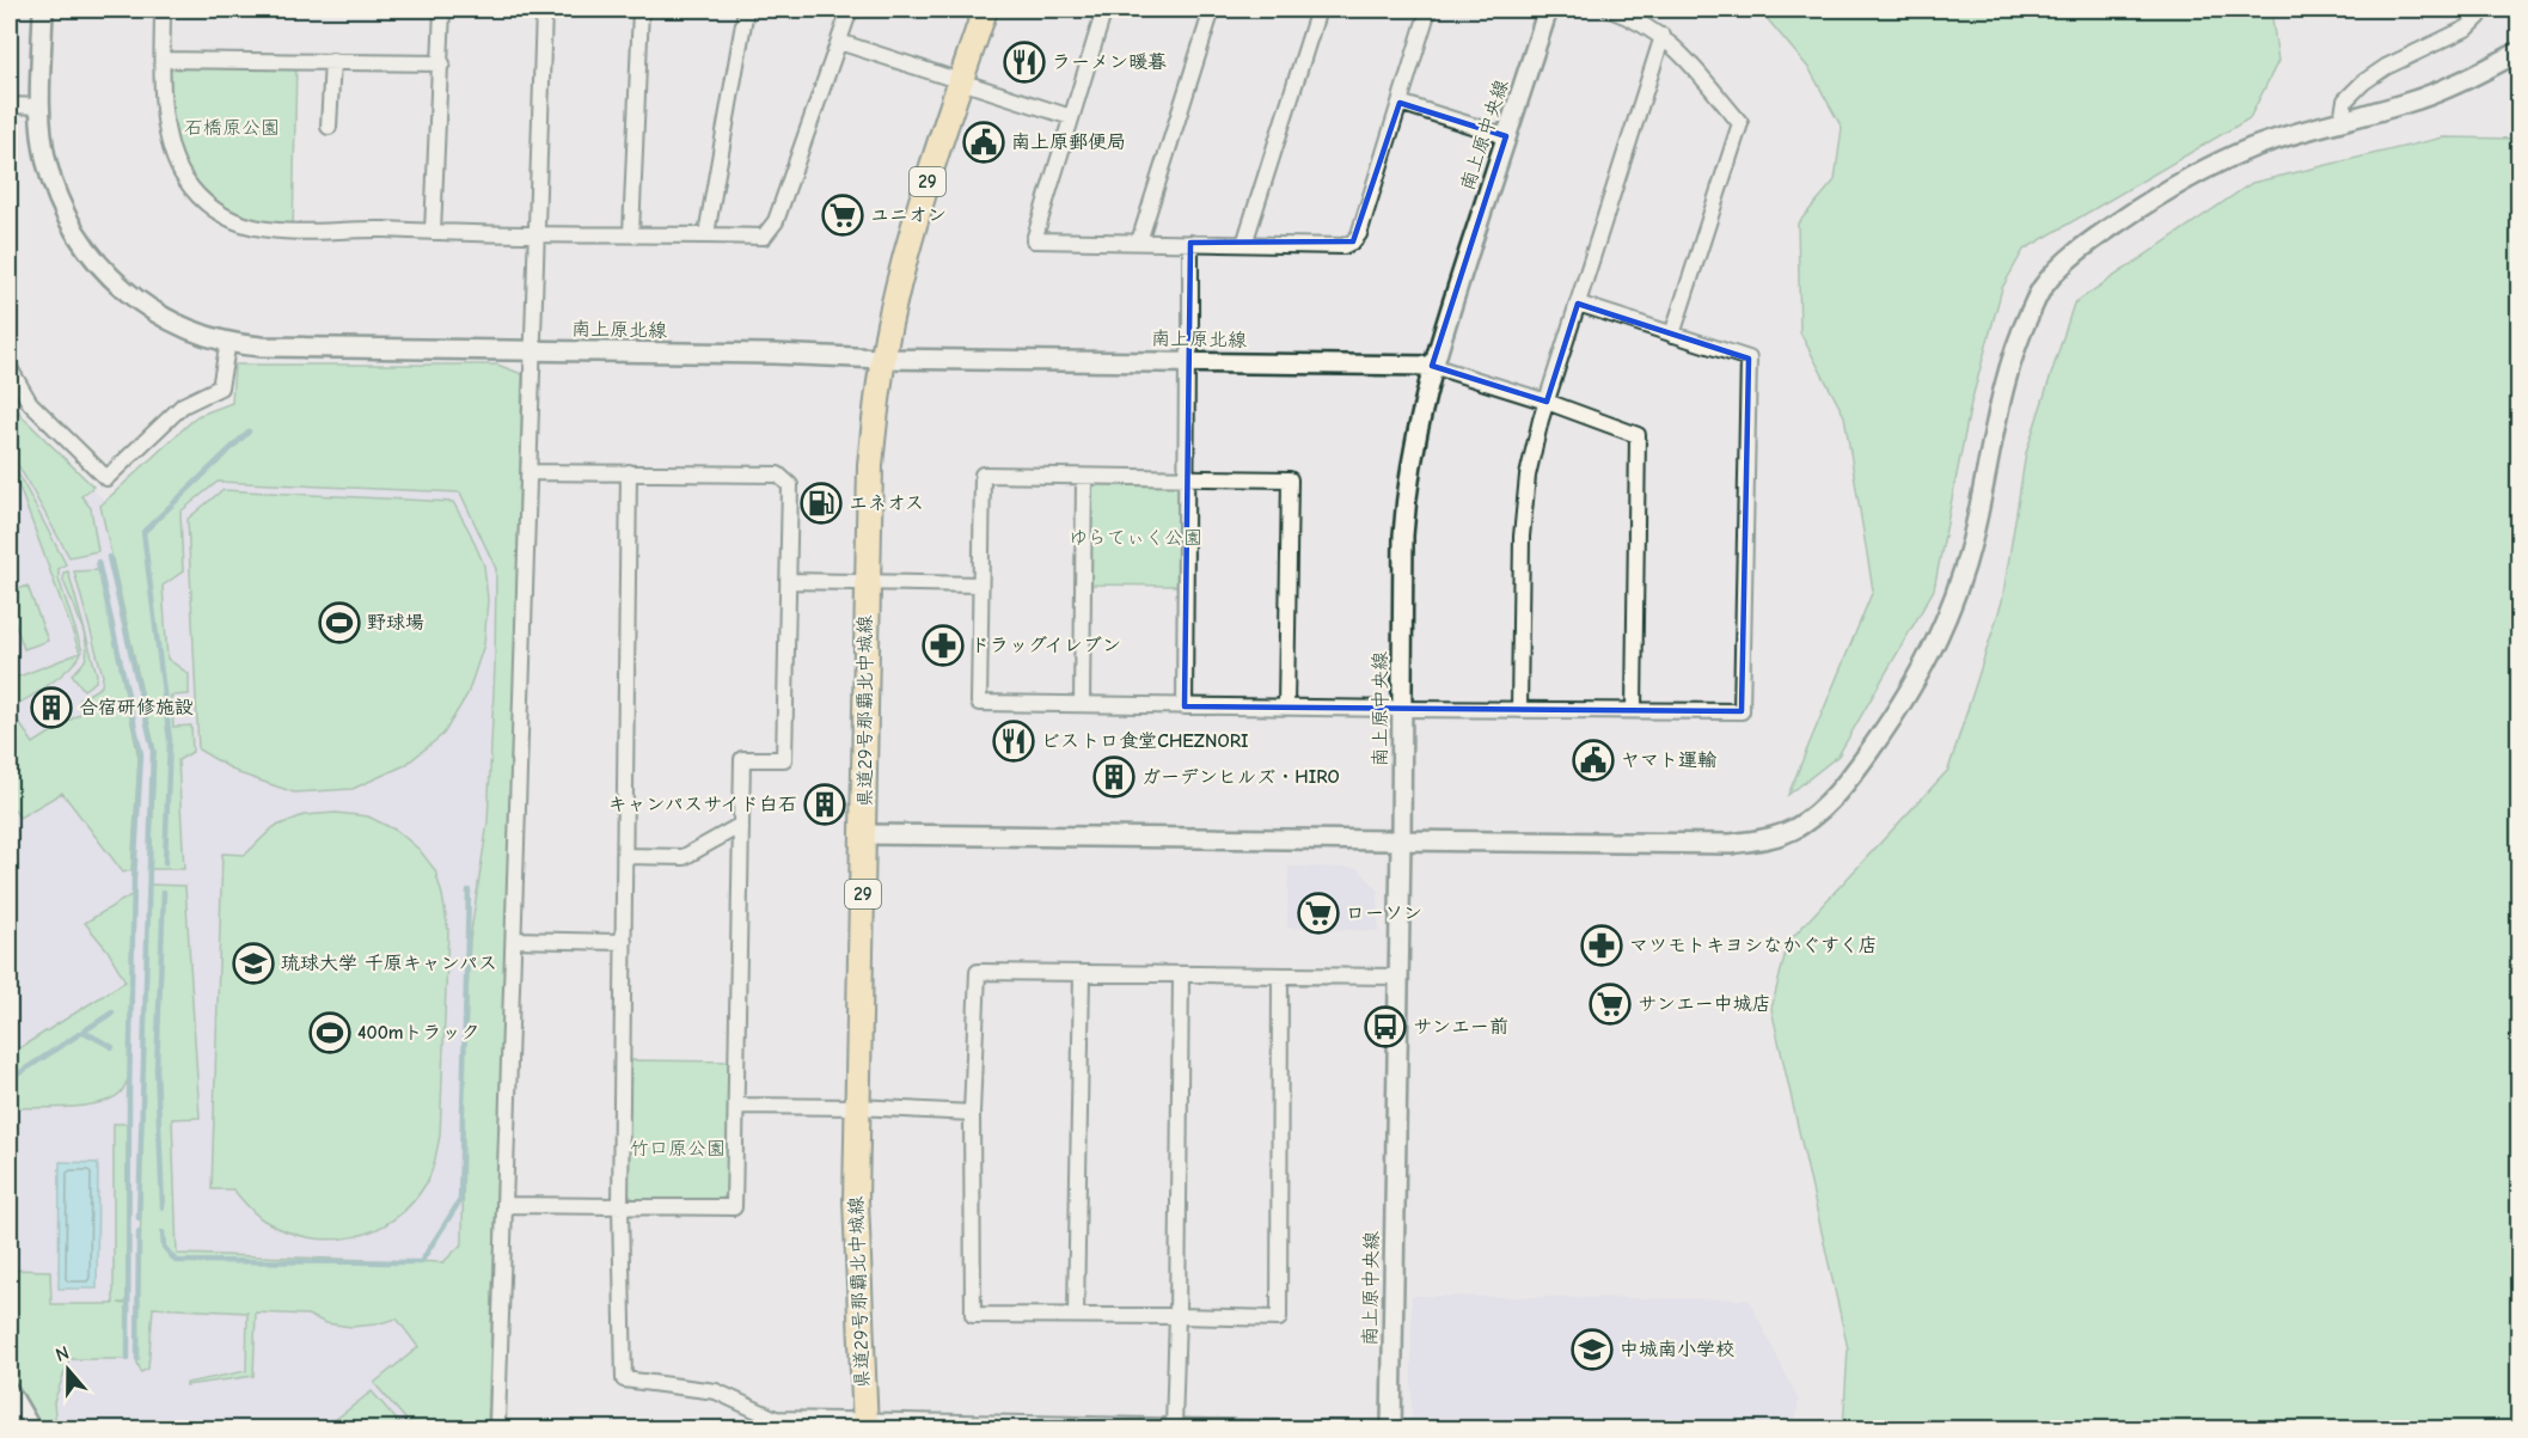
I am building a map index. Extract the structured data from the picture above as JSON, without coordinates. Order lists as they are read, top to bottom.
{
  "streets": {
    "main road": ["29", "県道29号那覇北中城線"],
    "street": ["南上原中央線", "南上原北線"]
  },
  "crossings": [
    ["南上原中央線", "南上原北線"],
    ["南上原北線", "県道29号那覇北中城線"]
  ],
  "parks": ["石橋原公園", "ゆらてぃく公園", "竹口原公園"],
  "places": {
    "restaurant": ["ラーメン暖暮", "ビストロ食堂CHEZNORI"],
    "public building": ["南上原郵便局", "ヤマト運輸"],
    "supermarket": ["ユニオン", "ローソン", "サンエー中城店"],
    "fuel station": ["エネオス"],
    "sports": ["野球場", "400mトラック"],
    "pharmacy": ["ドラッグイレブン", "マツモトキヨシなかぐすく店"],
    "building": ["合宿研修施設", "ガーデンヒルズ・HIRO", "キャンパスサイド白石"],
    "school or university": ["琉球大学 千原キャンパス", "中城南小学校"],
    "bus stop": ["サンエー前"]
  },
  "north": "top"
}
